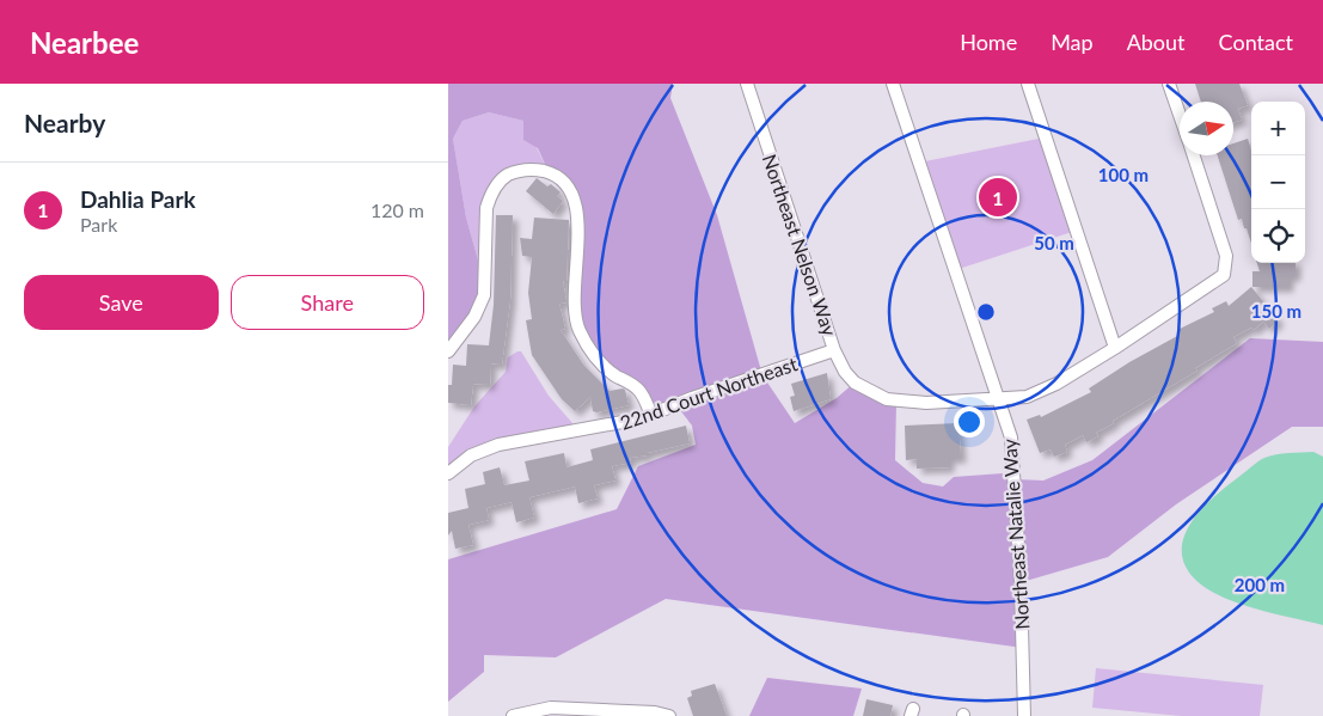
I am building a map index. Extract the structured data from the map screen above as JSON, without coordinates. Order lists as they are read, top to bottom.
{
  "streets": {
    "street": ["Northeast Nelson Way", "22nd Court Northeast", "Northeast Natalie Way"]
  },
  "crossings": [
    ["Northeast Nelson Way", "22nd Court Northeast"],
    ["Northeast Nelson Way", "Northeast Natalie Way"]
  ],
  "north": "right",
  "page": {
    "header": "Nearbee",
    "nav": [
      "Home",
      "Map",
      "About",
      "Contact"
    ],
    "heading": "Nearby",
    "map_buttons": ["+", "−"],
    "list": [
      {
        "mark": "1",
        "name": "Dahlia Park",
        "note": "Park",
        "value": "120 m"
      }
    ],
    "pins": "1",
    "buttons": ["Save", "Share"]
  },
  "rings": [
    "100 m",
    "50 m",
    "150 m",
    "200 m"
  ]
}
